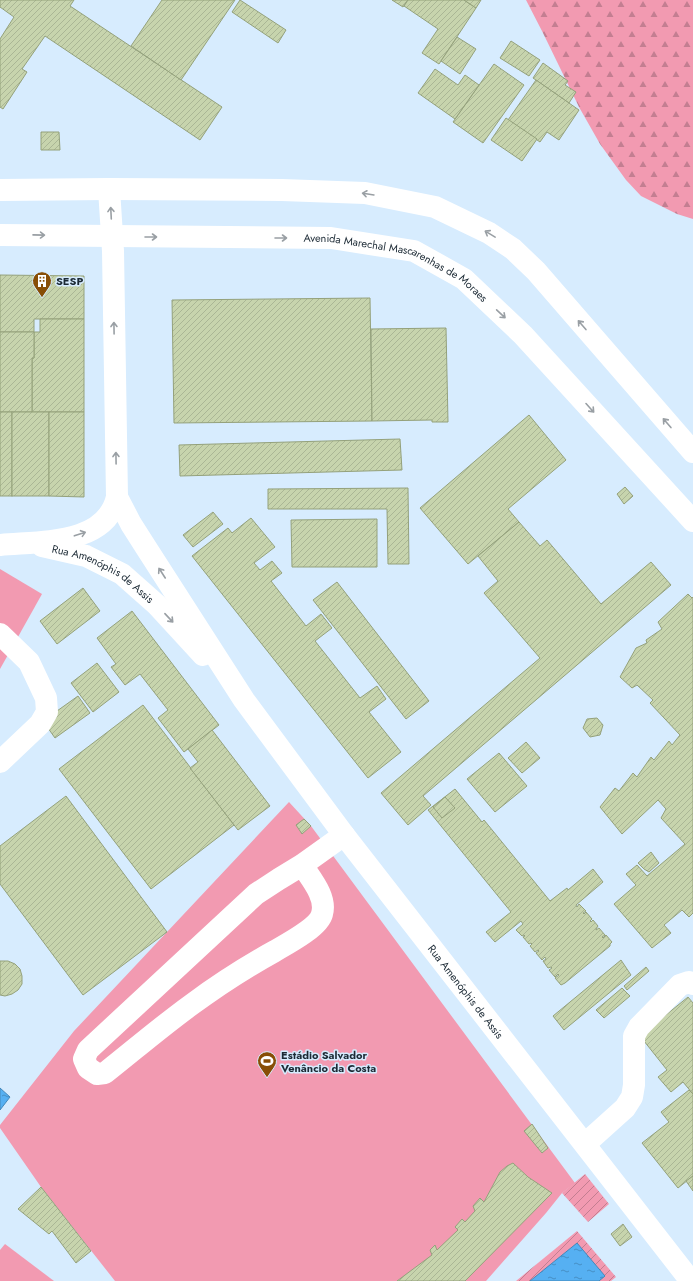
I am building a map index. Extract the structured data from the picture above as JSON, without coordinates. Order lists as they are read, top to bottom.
{
  "streets": {
    "street": ["Avenida Marechal Mascarenhas de Moraes", "Rua Amenóphis de Assis"]
  },
  "crossings": [
    ["Avenida Marechal Mascarenhas de Moraes", "Rua Amenóphis de Assis"]
  ],
  "places": {
    "building": ["SESP"],
    "sports": ["Estádio Salvador Venâncio da Costa"]
  }
}
